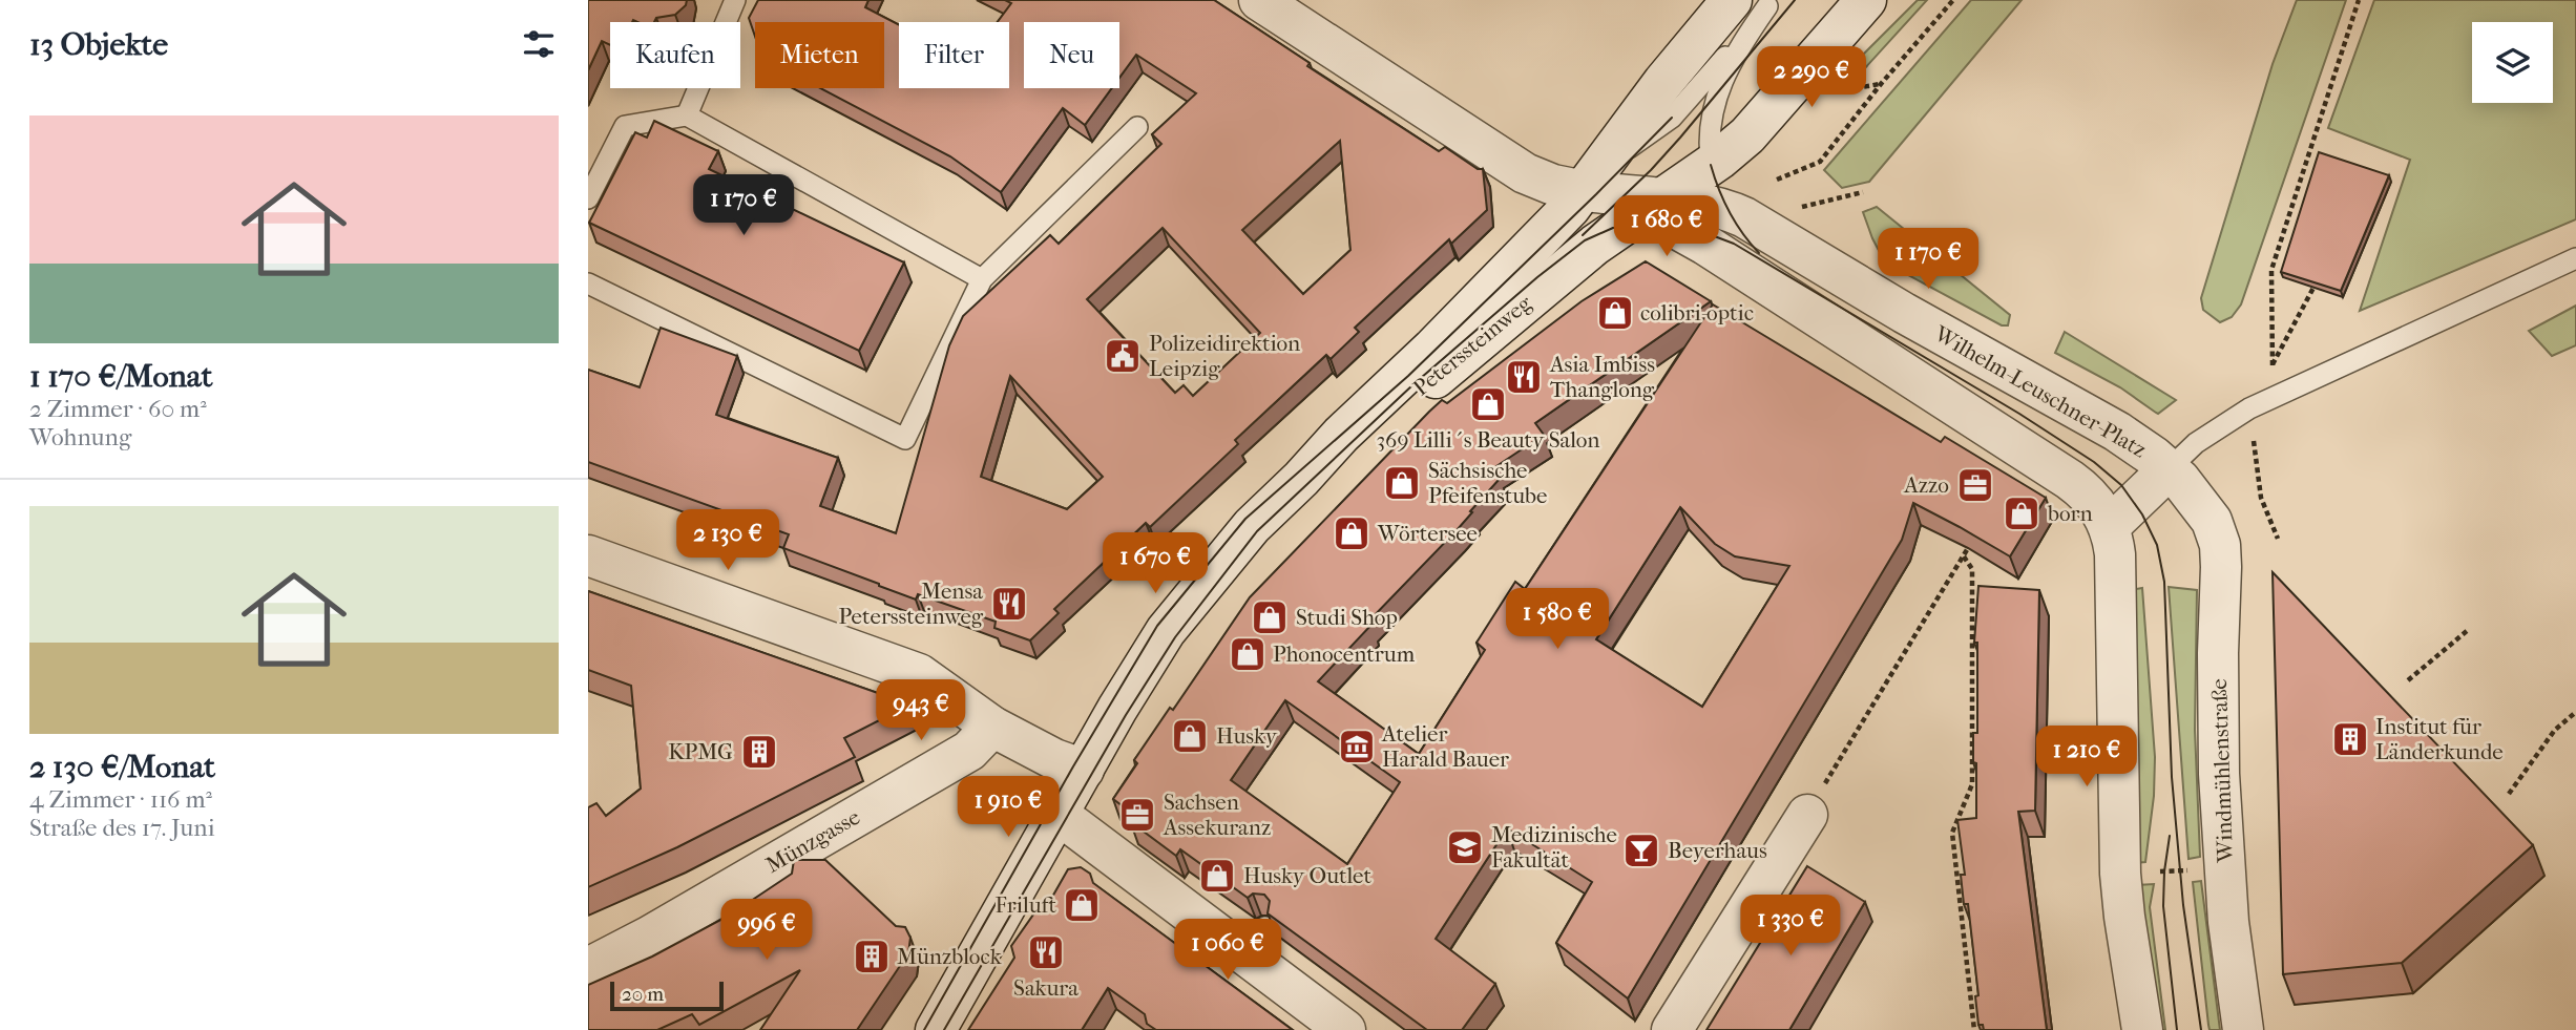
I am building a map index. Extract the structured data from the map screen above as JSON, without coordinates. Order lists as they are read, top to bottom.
{
  "streets": {
    "street": [
      "Peterssteinweg",
      "Wilhelm-Leuschner-Platz",
      "Windmühlenstraße",
      "Münzgasse"
    ]
  },
  "crossings": [
    ["Peterssteinweg", "Wilhelm-Leuschner-Platz"],
    ["Wilhelm-Leuschner-Platz", "Windmühlenstraße"]
  ],
  "places": {
    "shop": [
      "colibri-optic",
      "369 Lilli´s Beauty Salon",
      "Sächsische Pfeifenstube",
      "born",
      "Wörtersee",
      "Studi Shop",
      "Phonocentrum",
      "Husky",
      "Husky Outlet",
      "Friluft"
    ],
    "public building": ["Polizeidirektion Leipzig"],
    "restaurant": ["Asia Imbiss Thanglong", "Mensa Peterssteinweg", "Sakura"],
    "office": ["Azzo", "Sachsen Assekuranz"],
    "building": ["Institut für Länderkunde", "KPMG", "Münzblock"],
    "museum": ["Atelier Harald Bauer"],
    "school or university": ["Medizinische Fakultät"],
    "bar": ["Beyerhaus"]
  },
  "scale_bar": "20 m",
  "page": {
    "heading": "13 Objekte",
    "chip": [
      "Kaufen",
      "Mieten",
      "Filter",
      "Neu"
    ],
    "price": [
      "2 290 €",
      "1 170 €",
      "1 680 €",
      "1 170 €",
      "2 130 €",
      "1 670 €",
      "1 580 €",
      "943 €",
      "1 210 €",
      "1 910 €",
      "1 330 €",
      "996 €",
      "1 060 €"
    ],
    "list": [
      {
        "name": "1 170 €/Monat",
        "note": "2 Zimmer · 60 m² · Wohnung"
      },
      {
        "name": "2 130 €/Monat",
        "note": "4 Zimmer · 116 m² · Straße des 17. Juni"
      }
    ],
    "scale": "20 m"
  }
}
